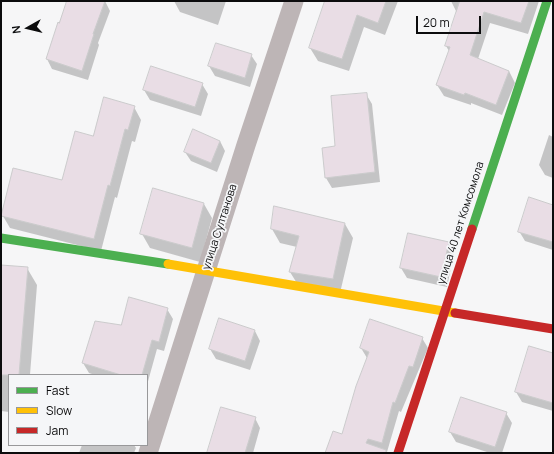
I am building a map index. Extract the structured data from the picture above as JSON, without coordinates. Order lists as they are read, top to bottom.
{
  "streets": {
    "street": ["улица 40 лет Комсомола", "улица Султанова"]
  },
  "legend": ["Fast", "Slow", "Jam"],
  "scale_bar": "20 m",
  "north": "left"
}
